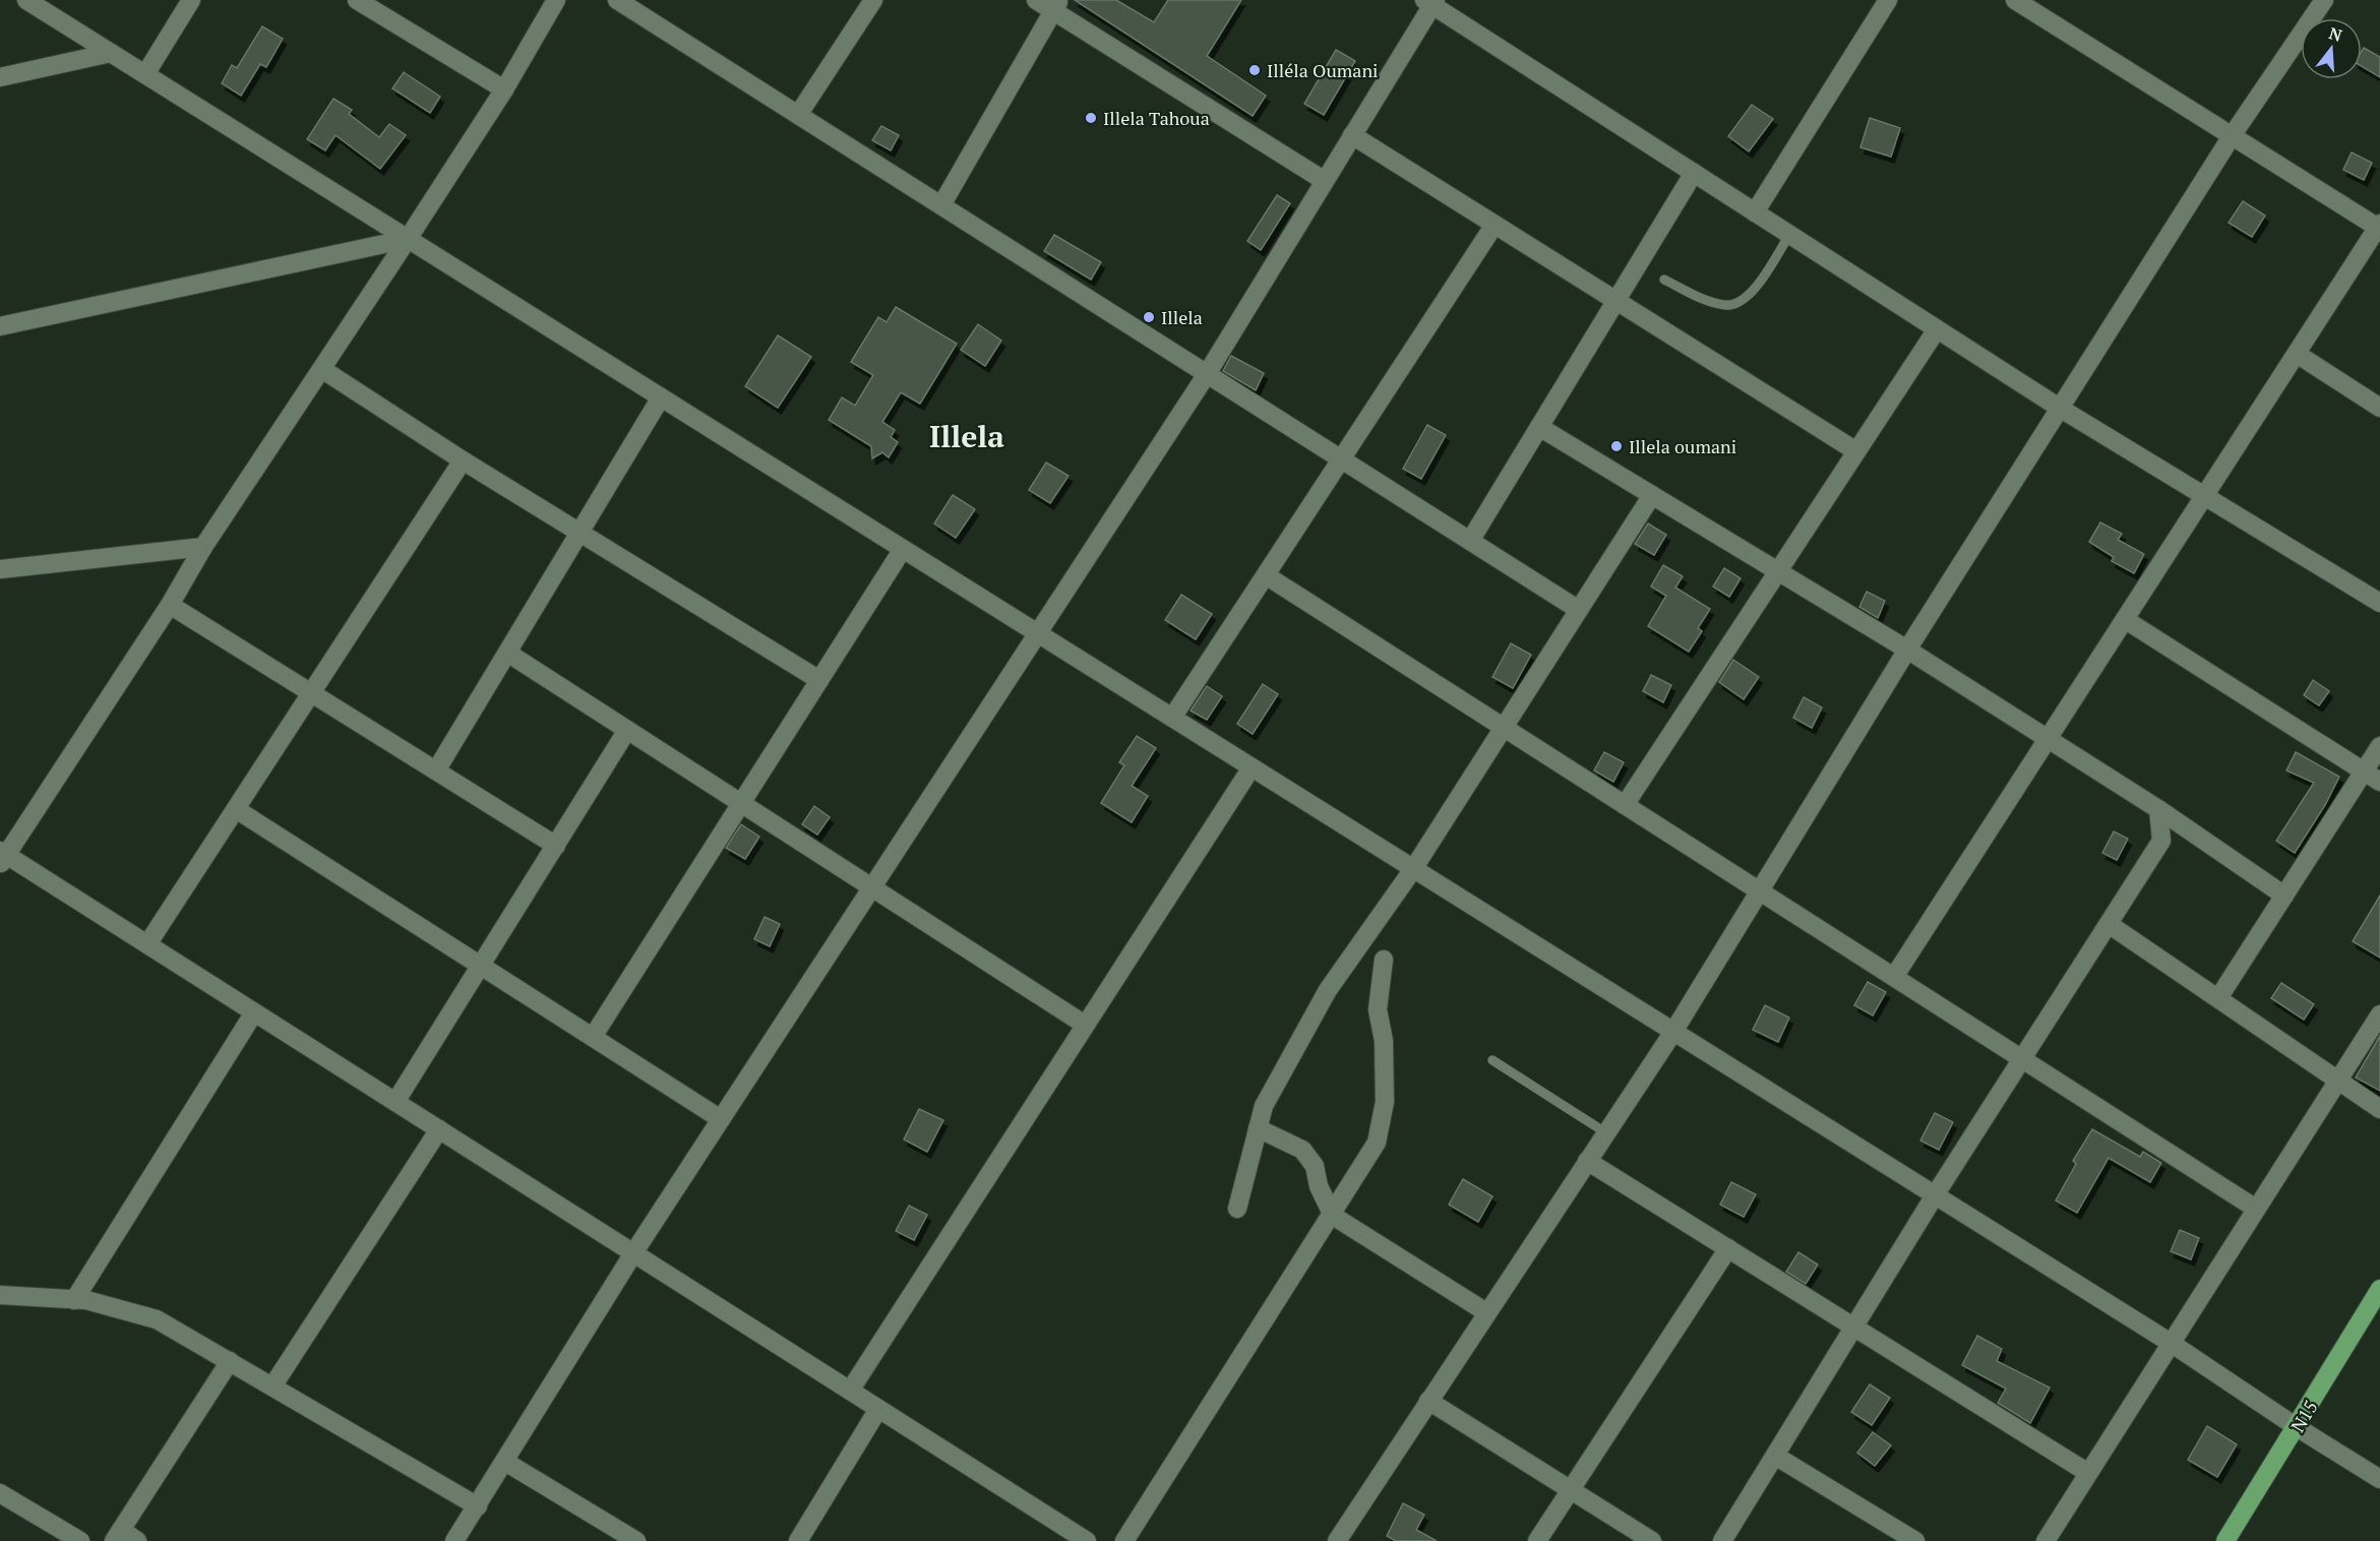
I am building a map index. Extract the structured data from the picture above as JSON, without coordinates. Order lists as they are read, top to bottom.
{
  "streets": {
    "main road": ["N15"]
  },
  "districts": ["Illela"],
  "places": [
    "Illéla Oumani",
    "Illela Tahoua",
    "Illela",
    "Illela oumani"
  ],
  "north": "top"
}
